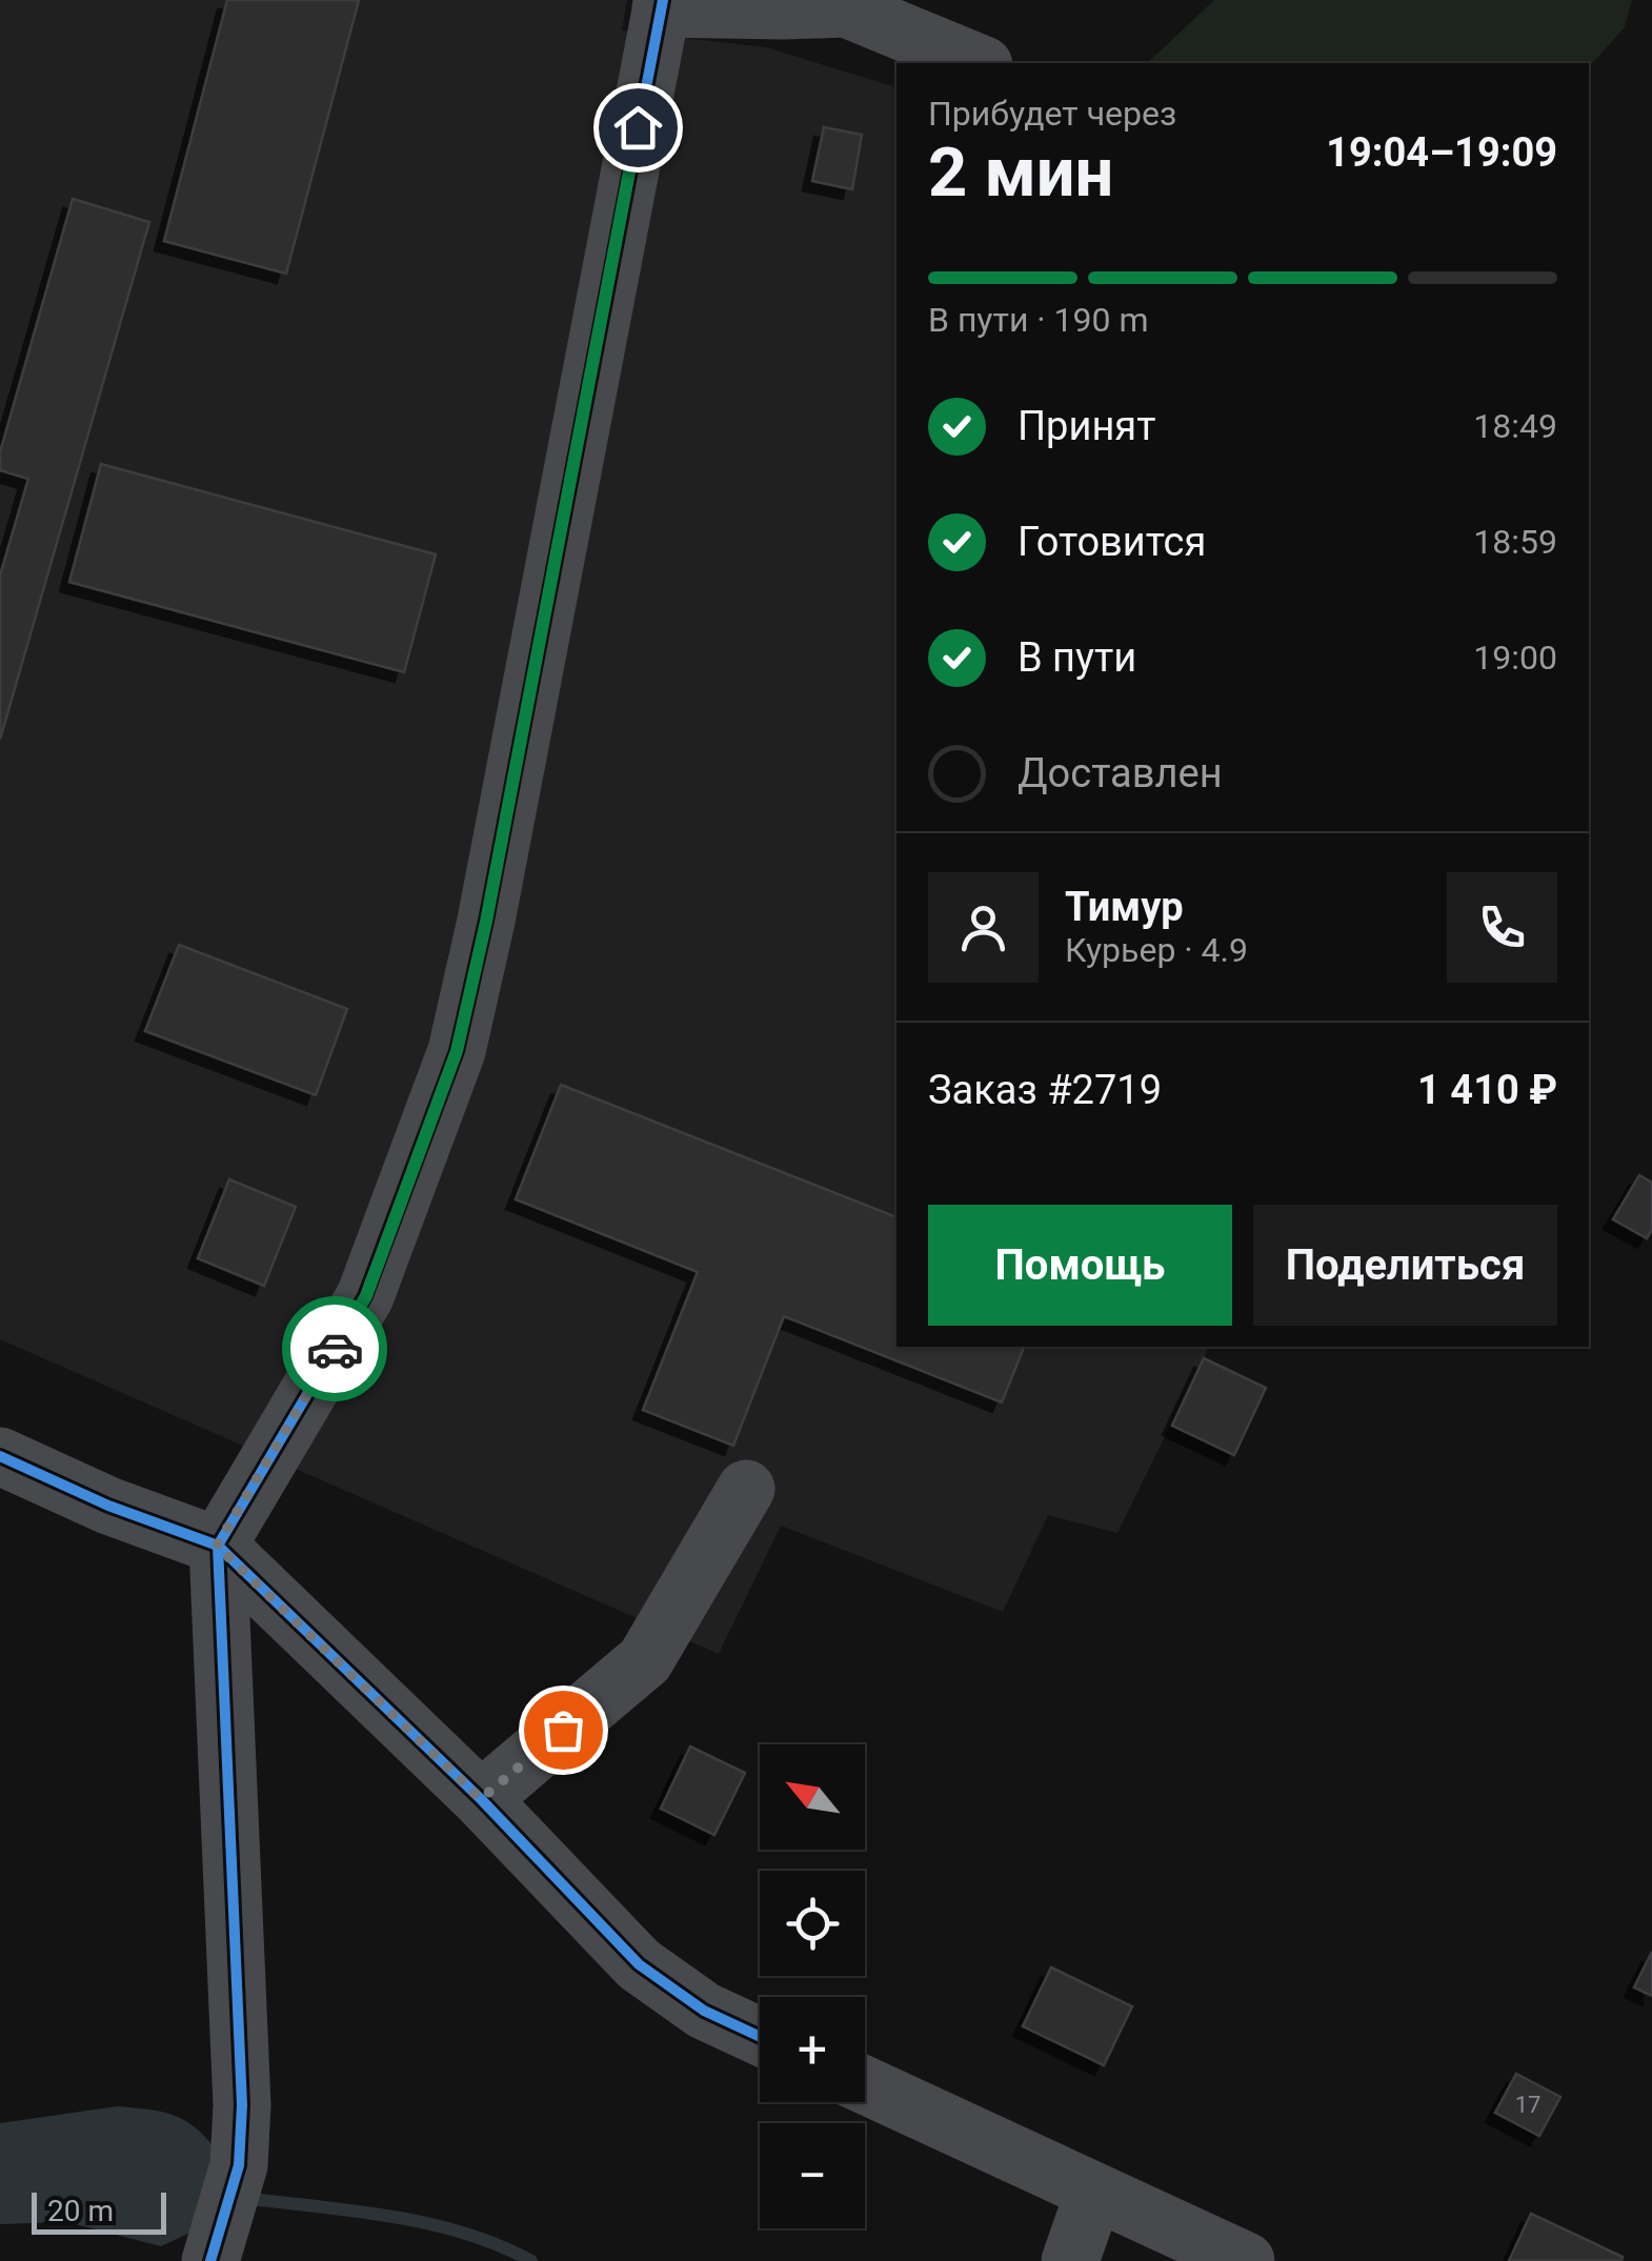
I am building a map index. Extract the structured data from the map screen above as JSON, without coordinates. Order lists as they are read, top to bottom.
{
  "house_numbers": ["17"],
  "scale_bar": "20 m",
  "north": "top left",
  "page": {
    "heading": ["2 мин", "Прибудет через", "19:04–19:09"],
    "panel": [
      "Тимур",
      "Курьер · 4.9",
      "Заказ #2719",
      "1 410 ₽"
    ],
    "bar": "В пути · 190 m",
    "list": [
      ["Принят", "18:49"],
      ["Готовится", "18:59"],
      ["В пути", "19:00"],
      "Доставлен"
    ],
    "buttons": ["Помощь", "Поделиться"],
    "map_buttons": ["+", "−"],
    "scale": "20 m"
  }
}
